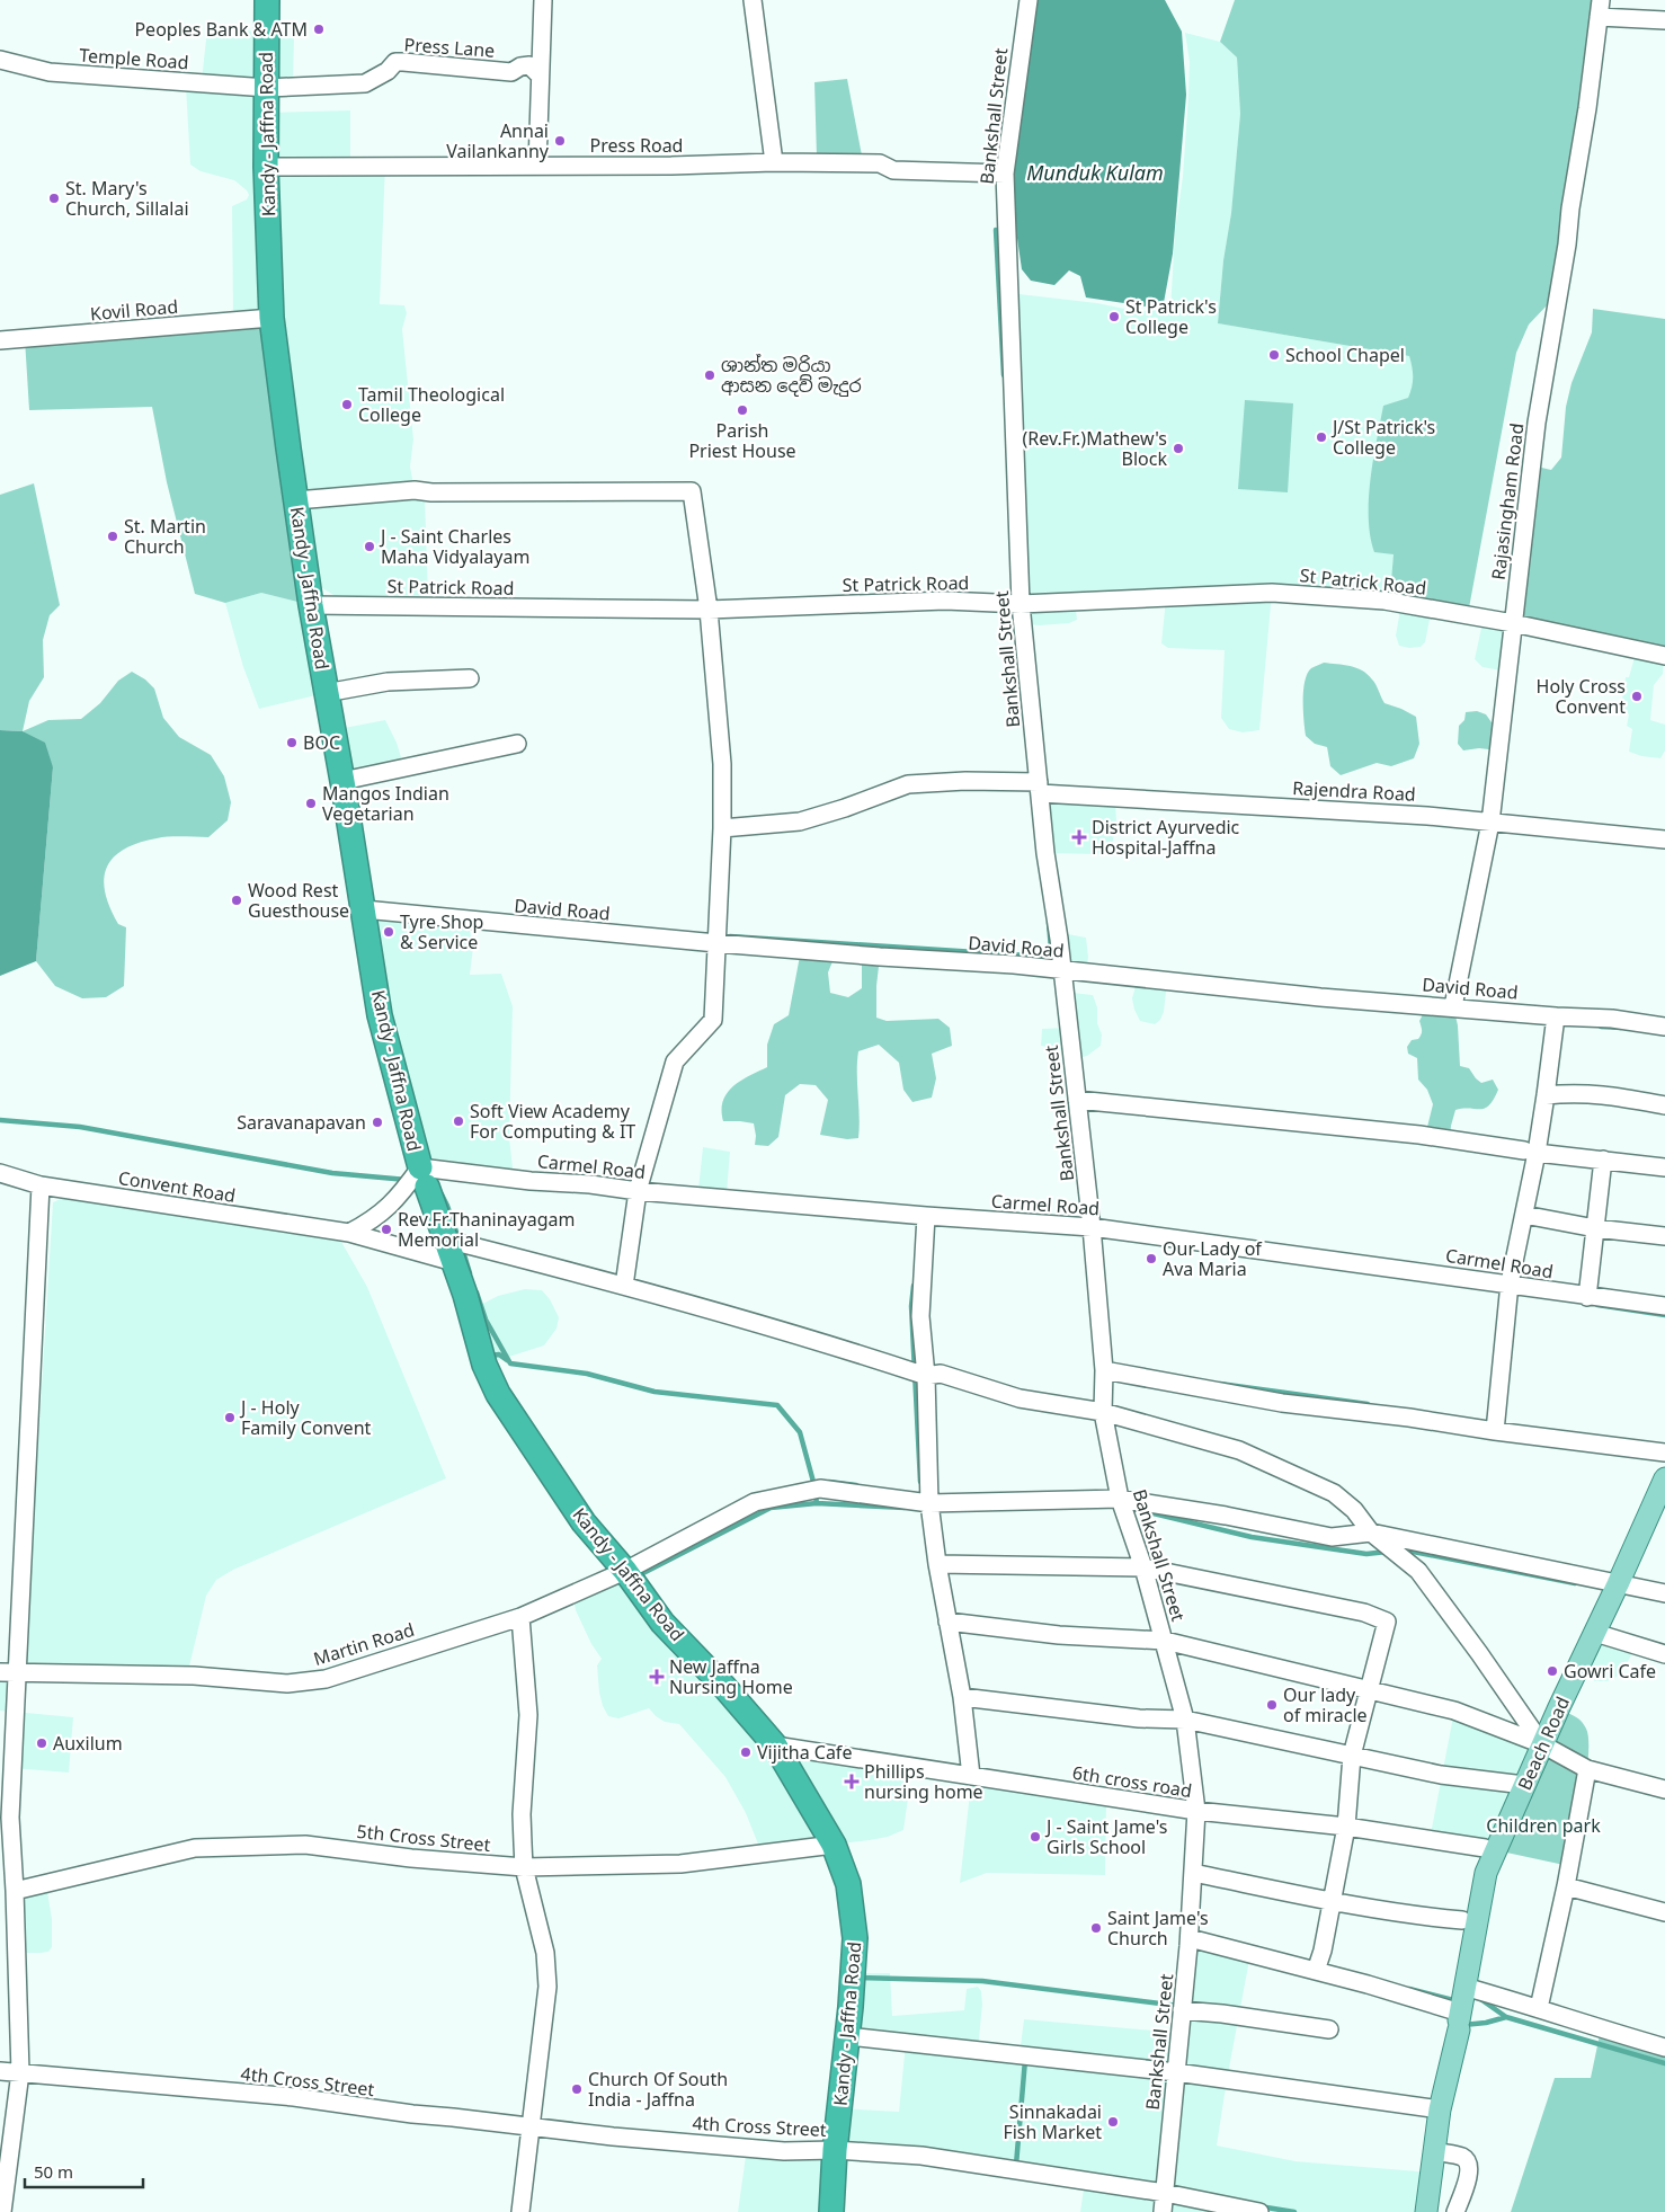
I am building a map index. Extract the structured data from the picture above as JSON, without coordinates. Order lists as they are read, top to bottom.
{
  "streets": {
    "highway": ["Kandy - Jaffna Road"],
    "main road": ["Beach Road"],
    "street": [
      "Press Lane",
      "Temple Road",
      "Bankshall Street",
      "Press Road",
      "Kovil Road",
      "Rajasingham Road",
      "St Patrick Road",
      "Rajendra Road",
      "David Road",
      "Carmel Road",
      "Convent Road",
      "Martin Road",
      "6th cross road",
      "5th Cross Street",
      "4th Cross Street"
    ]
  },
  "crossings": [
    ["Press Lane", "Temple Road"],
    ["Press Lane", "Kandy - Jaffna Road"],
    ["Temple Road", "Kandy - Jaffna Road"],
    ["Bankshall Street", "Press Road"],
    ["Bankshall Street", "St Patrick Road"],
    ["Bankshall Street", "Rajendra Road"],
    ["Bankshall Street", "David Road"],
    ["Bankshall Street", "Carmel Road"],
    ["Bankshall Street", "Martin Road"],
    ["Bankshall Street", "6th cross road"],
    ["Bankshall Street", "4th Cross Street"],
    ["Kandy - Jaffna Road", "Press Road"],
    ["Kandy - Jaffna Road", "Kovil Road"],
    ["Kandy - Jaffna Road", "St Patrick Road"],
    ["Kandy - Jaffna Road", "David Road"],
    ["Kandy - Jaffna Road", "Carmel Road"],
    ["Kandy - Jaffna Road", "Convent Road"],
    ["Kandy - Jaffna Road", "Martin Road"],
    ["Kandy - Jaffna Road", "6th cross road"],
    ["Kandy - Jaffna Road", "5th Cross Street"],
    ["Kandy - Jaffna Road", "4th Cross Street"],
    ["Rajasingham Road", "St Patrick Road"],
    ["Rajasingham Road", "Rajendra Road"],
    ["Rajasingham Road", "David Road"],
    ["Martin Road", "Beach Road"]
  ],
  "water": ["Munduk Kulam"],
  "parks": ["Children park"],
  "places": {
    "other": [
      "Peoples Bank & ATM",
      "Annai Vailankanny",
      "St. Mary's Church, Sillalai",
      "St Patrick's College",
      "School Chapel",
      "ශාන්ත මරියා ආසන දෙව් මැදුර",
      "Tamil Theological College",
      "Parish Priest House",
      "J/St Patrick's College",
      "(Rev.Fr.)Mathew's Block",
      "St. Martin Church",
      "J - Saint Charles Maha Vidyalayam",
      "Holy Cross Convent",
      "BOC",
      "Mangos Indian Vegetarian",
      "Wood Rest Guesthouse",
      "Tyre Shop & Service",
      "Soft View Academy For Computing & IT",
      "Saravanapavan",
      "Rev.Fr.Thaninayagam Memorial",
      "Our Lady of Ava Maria",
      "J - Holy Family Convent",
      "Gowri Cafe",
      "Our lady of miracle",
      "Auxilum",
      "Vijitha Cafe",
      "J - Saint Jame's Girls School",
      "Saint Jame's Church",
      "Church Of South India - Jaffna",
      "Sinnakadai Fish Market"
    ],
    "health": ["District Ayurvedic Hospital-Jaffna", "New Jaffna Nursing Home", "Phillips nursing home"]
  },
  "scale_bar": "50 m"
}
